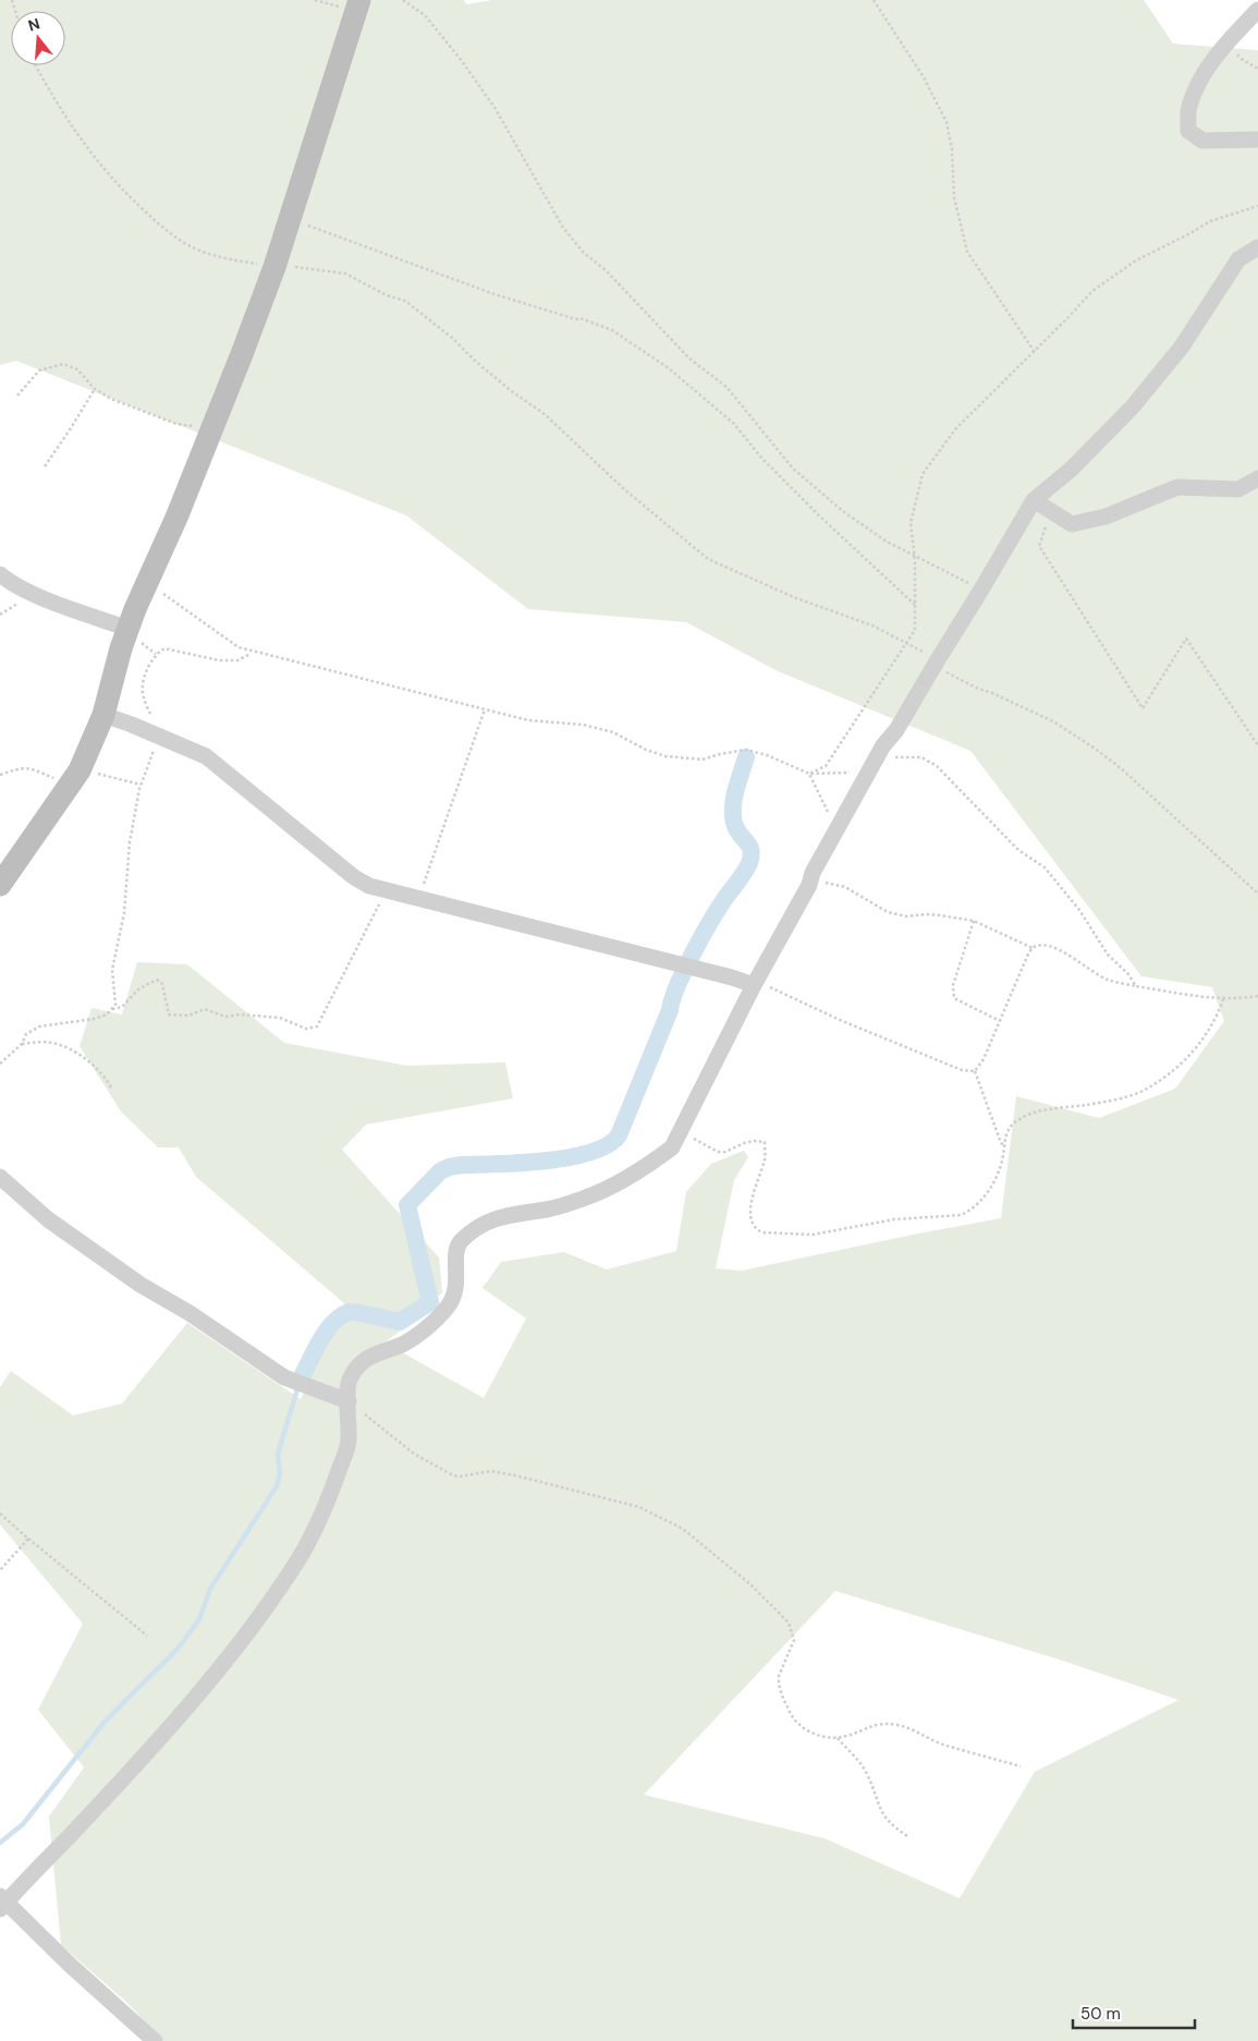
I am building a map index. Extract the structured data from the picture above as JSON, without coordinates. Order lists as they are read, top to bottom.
{
  "scale_bar": "50 m",
  "north": "top"
}
